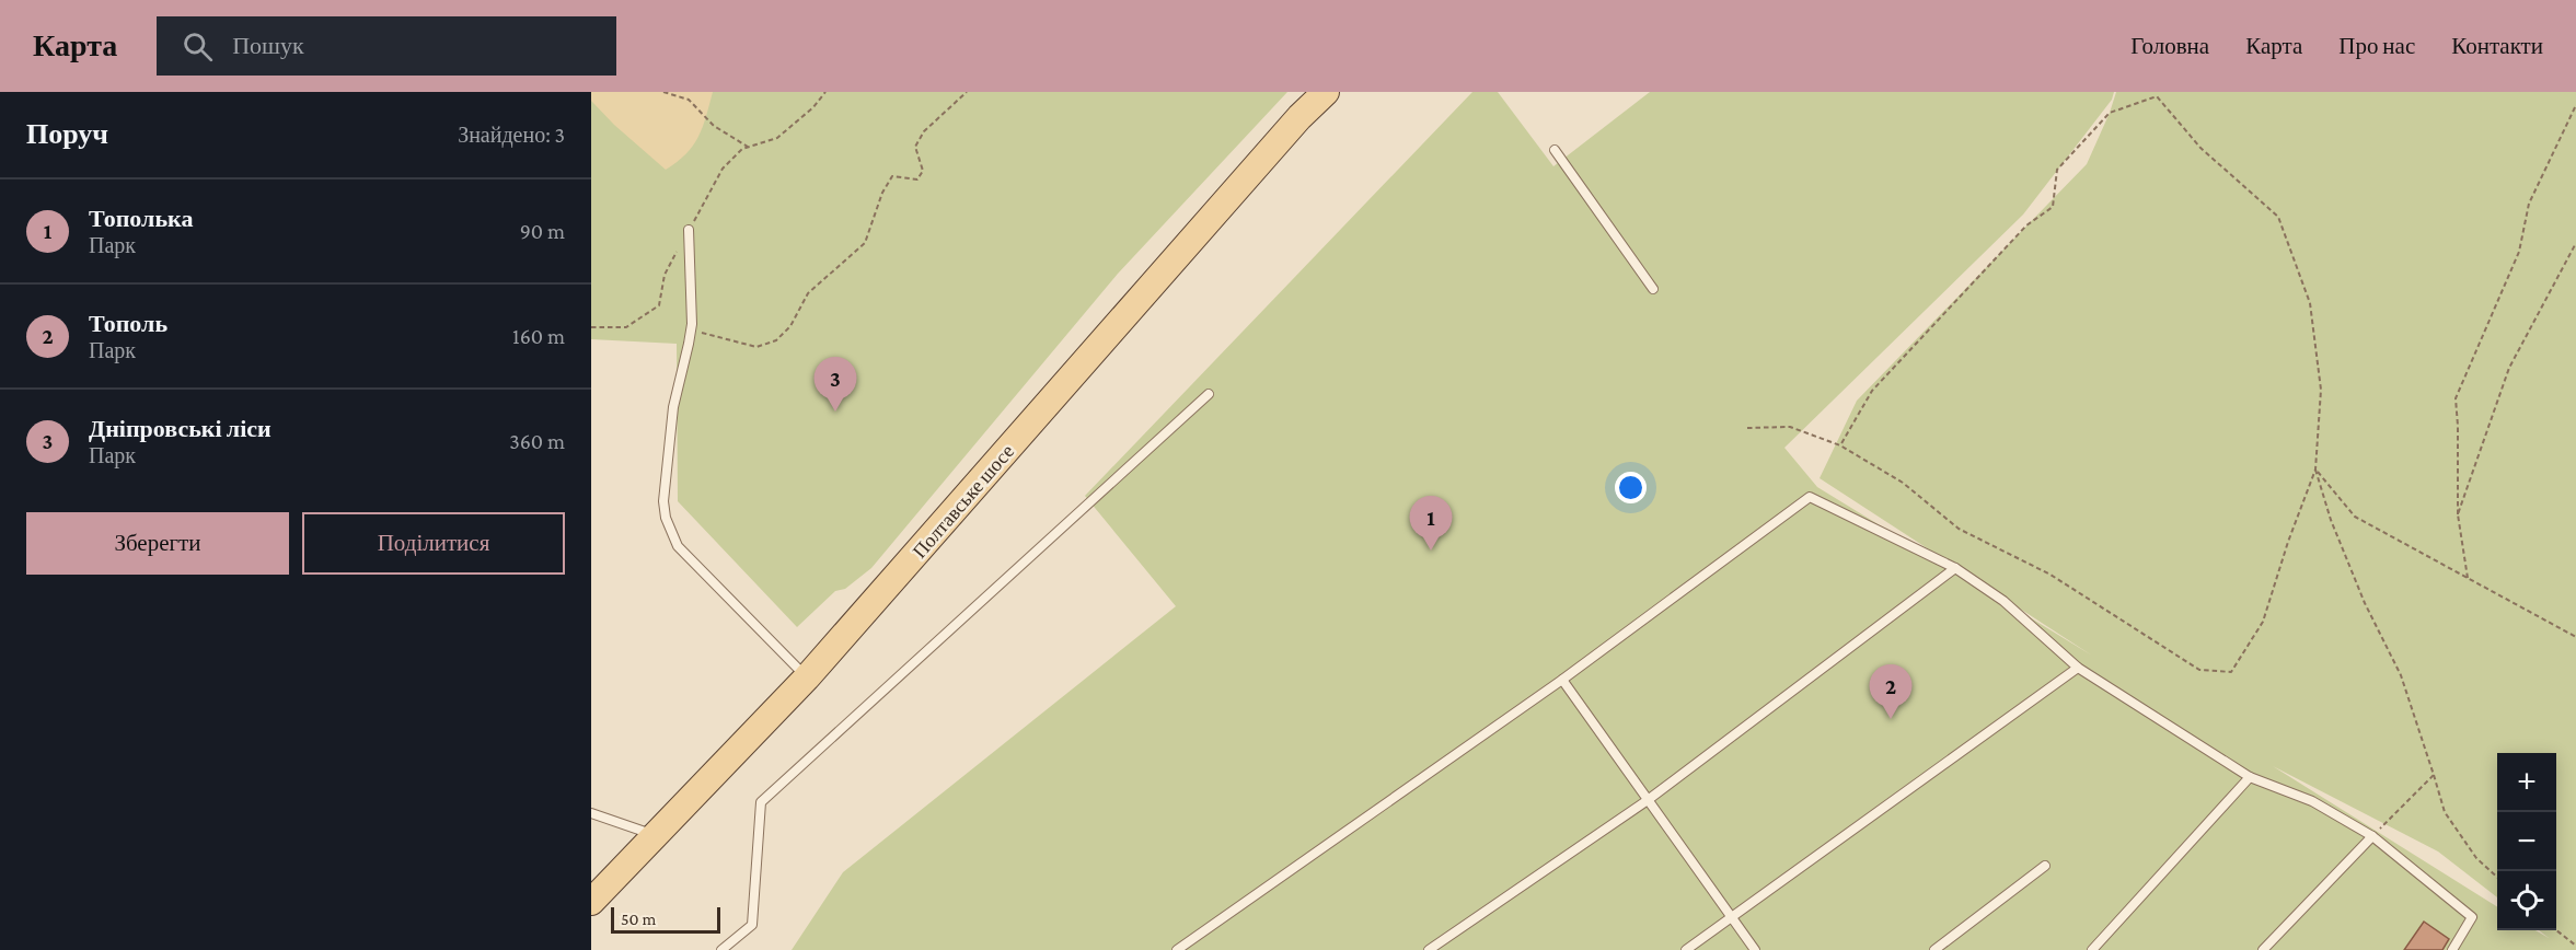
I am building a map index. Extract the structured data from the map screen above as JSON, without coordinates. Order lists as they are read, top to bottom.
{
  "streets": {
    "main road": ["Полтавське шосе"]
  },
  "scale_bar": "50 m",
  "page": {
    "header": "Карта",
    "search": "Пошук",
    "nav": [
      "Головна",
      "Карта",
      "Про нас",
      "Контакти"
    ],
    "heading": ["Поруч", "Знайдено: 3"],
    "list": [
      {
        "mark": "1",
        "name": "Тополька",
        "note": "Парк",
        "value": "90 m"
      },
      {
        "mark": "2",
        "name": "Тополь",
        "note": "Парк",
        "value": "160 m"
      },
      {
        "mark": "3",
        "name": "Дніпровські ліси",
        "note": "Парк",
        "value": "360 m"
      }
    ],
    "pins": ["3", "1", "2"],
    "buttons": ["Зберегти", "Поділитися"],
    "map_buttons": ["+", "−"],
    "scale": "50 m"
  }
}
